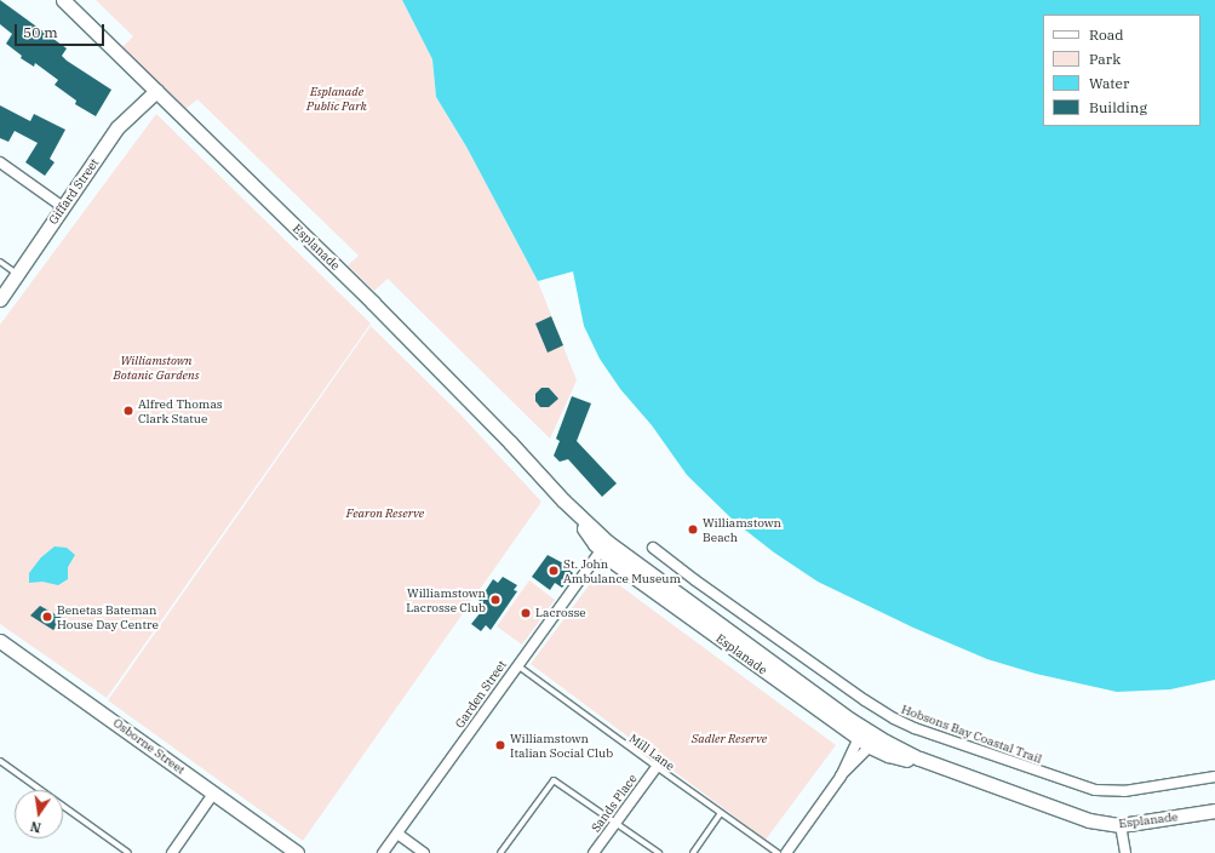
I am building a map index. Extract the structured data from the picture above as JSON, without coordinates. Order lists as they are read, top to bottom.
{
  "streets": {
    "street": [
      "Giffard Street",
      "Esplanade",
      "Garden Street",
      "Hobsons Bay Coastal Trail",
      "Osborne Street",
      "Sands Place"
    ],
    "lane": ["Mill Lane"]
  },
  "crossings": [
    ["Giffard Street", "Esplanade"],
    ["Esplanade", "Garden Street"],
    ["Garden Street", "Mill Lane"],
    ["Mill Lane", "Sands Place"]
  ],
  "parks": [
    "Esplanade Public Park",
    "Williamstown Botanic Gardens",
    "Fearon Reserve",
    "Sadler Reserve"
  ],
  "places": [
    "Alfred Thomas Clark Statue",
    "Williamstown Beach",
    "St. John Ambulance Museum",
    "Williamstown Lacrosse Club",
    "Lacrosse",
    "Benetas Bateman House Day Centre",
    "Williamstown Italian Social Club"
  ],
  "legend": [
    "Road",
    "Park",
    "Water",
    "Building"
  ],
  "scale_bar": "50 m",
  "north": "bottom"
}
